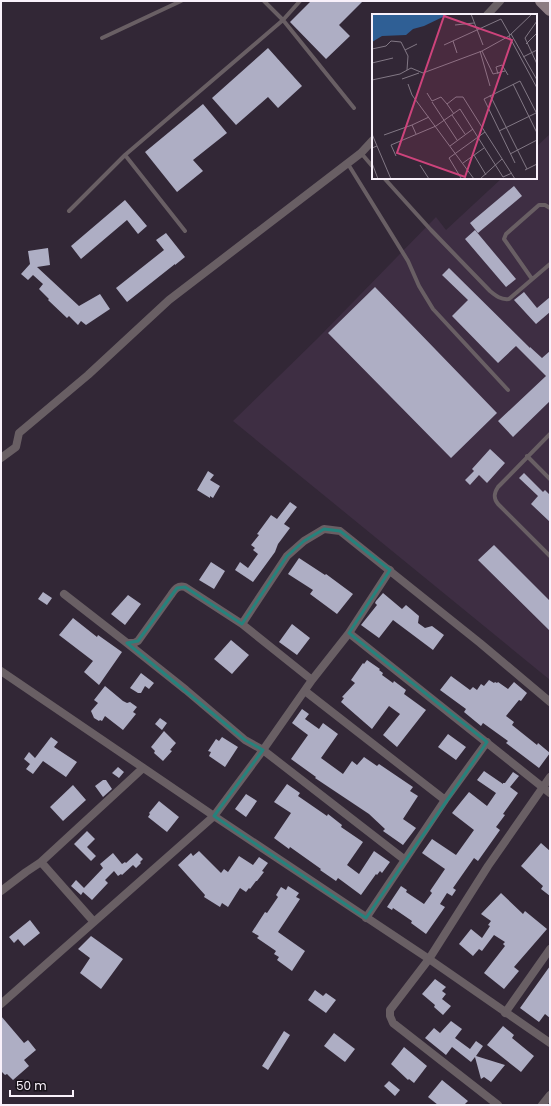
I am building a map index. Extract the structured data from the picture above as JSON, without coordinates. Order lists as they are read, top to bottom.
{
  "scale_bar": "50 m"
}
